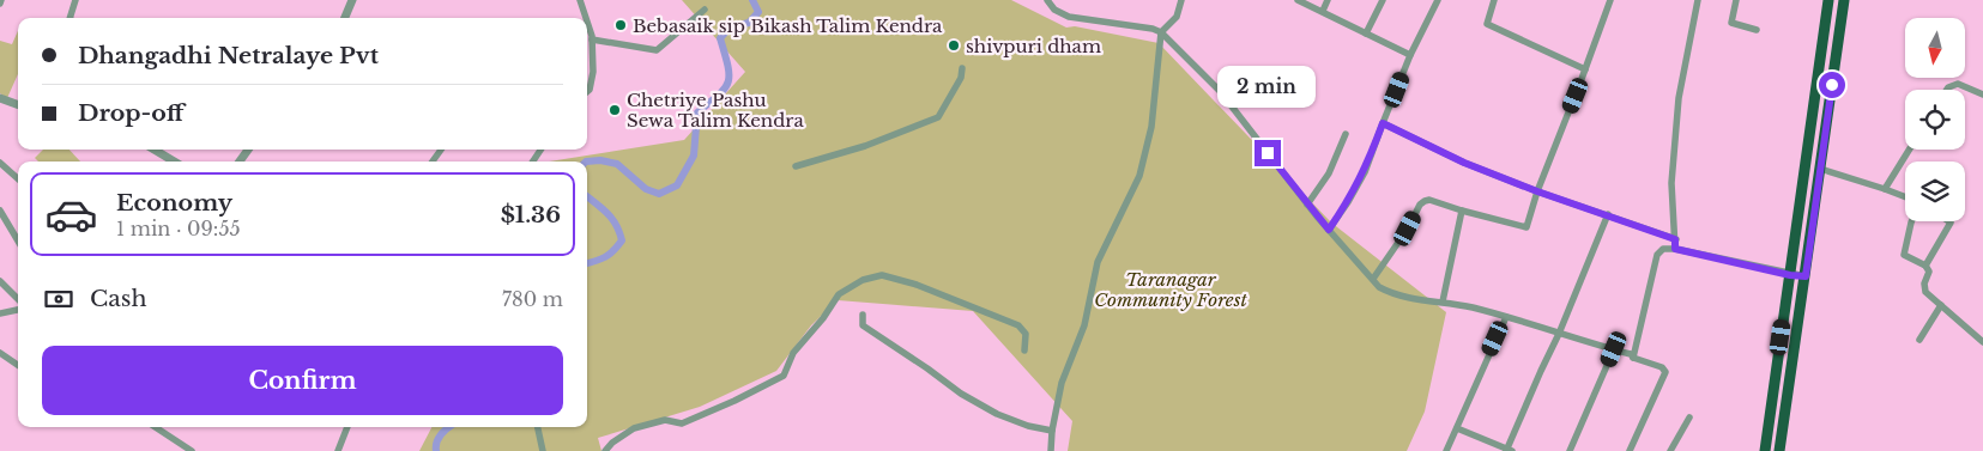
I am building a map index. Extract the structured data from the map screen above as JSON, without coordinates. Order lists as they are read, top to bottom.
{
  "parks": ["Taranagar Community Forest"],
  "places": ["Bebasaik sip Bikash Talim Kendra", "shivpuri dham", "Chetriye Pashu Sewa Talim Kendra"],
  "north": "bottom",
  "page": {
    "banner": ["Dhangadhi Netralaye Pvt", "Drop-off"],
    "bubble": "2 min",
    "list": [
      {
        "name": "Economy",
        "note": "1 min · 09:55",
        "value": "$1.36"
      }
    ],
    "pay": ["Cash", "780 m"],
    "buttons": "Confirm"
  }
}
